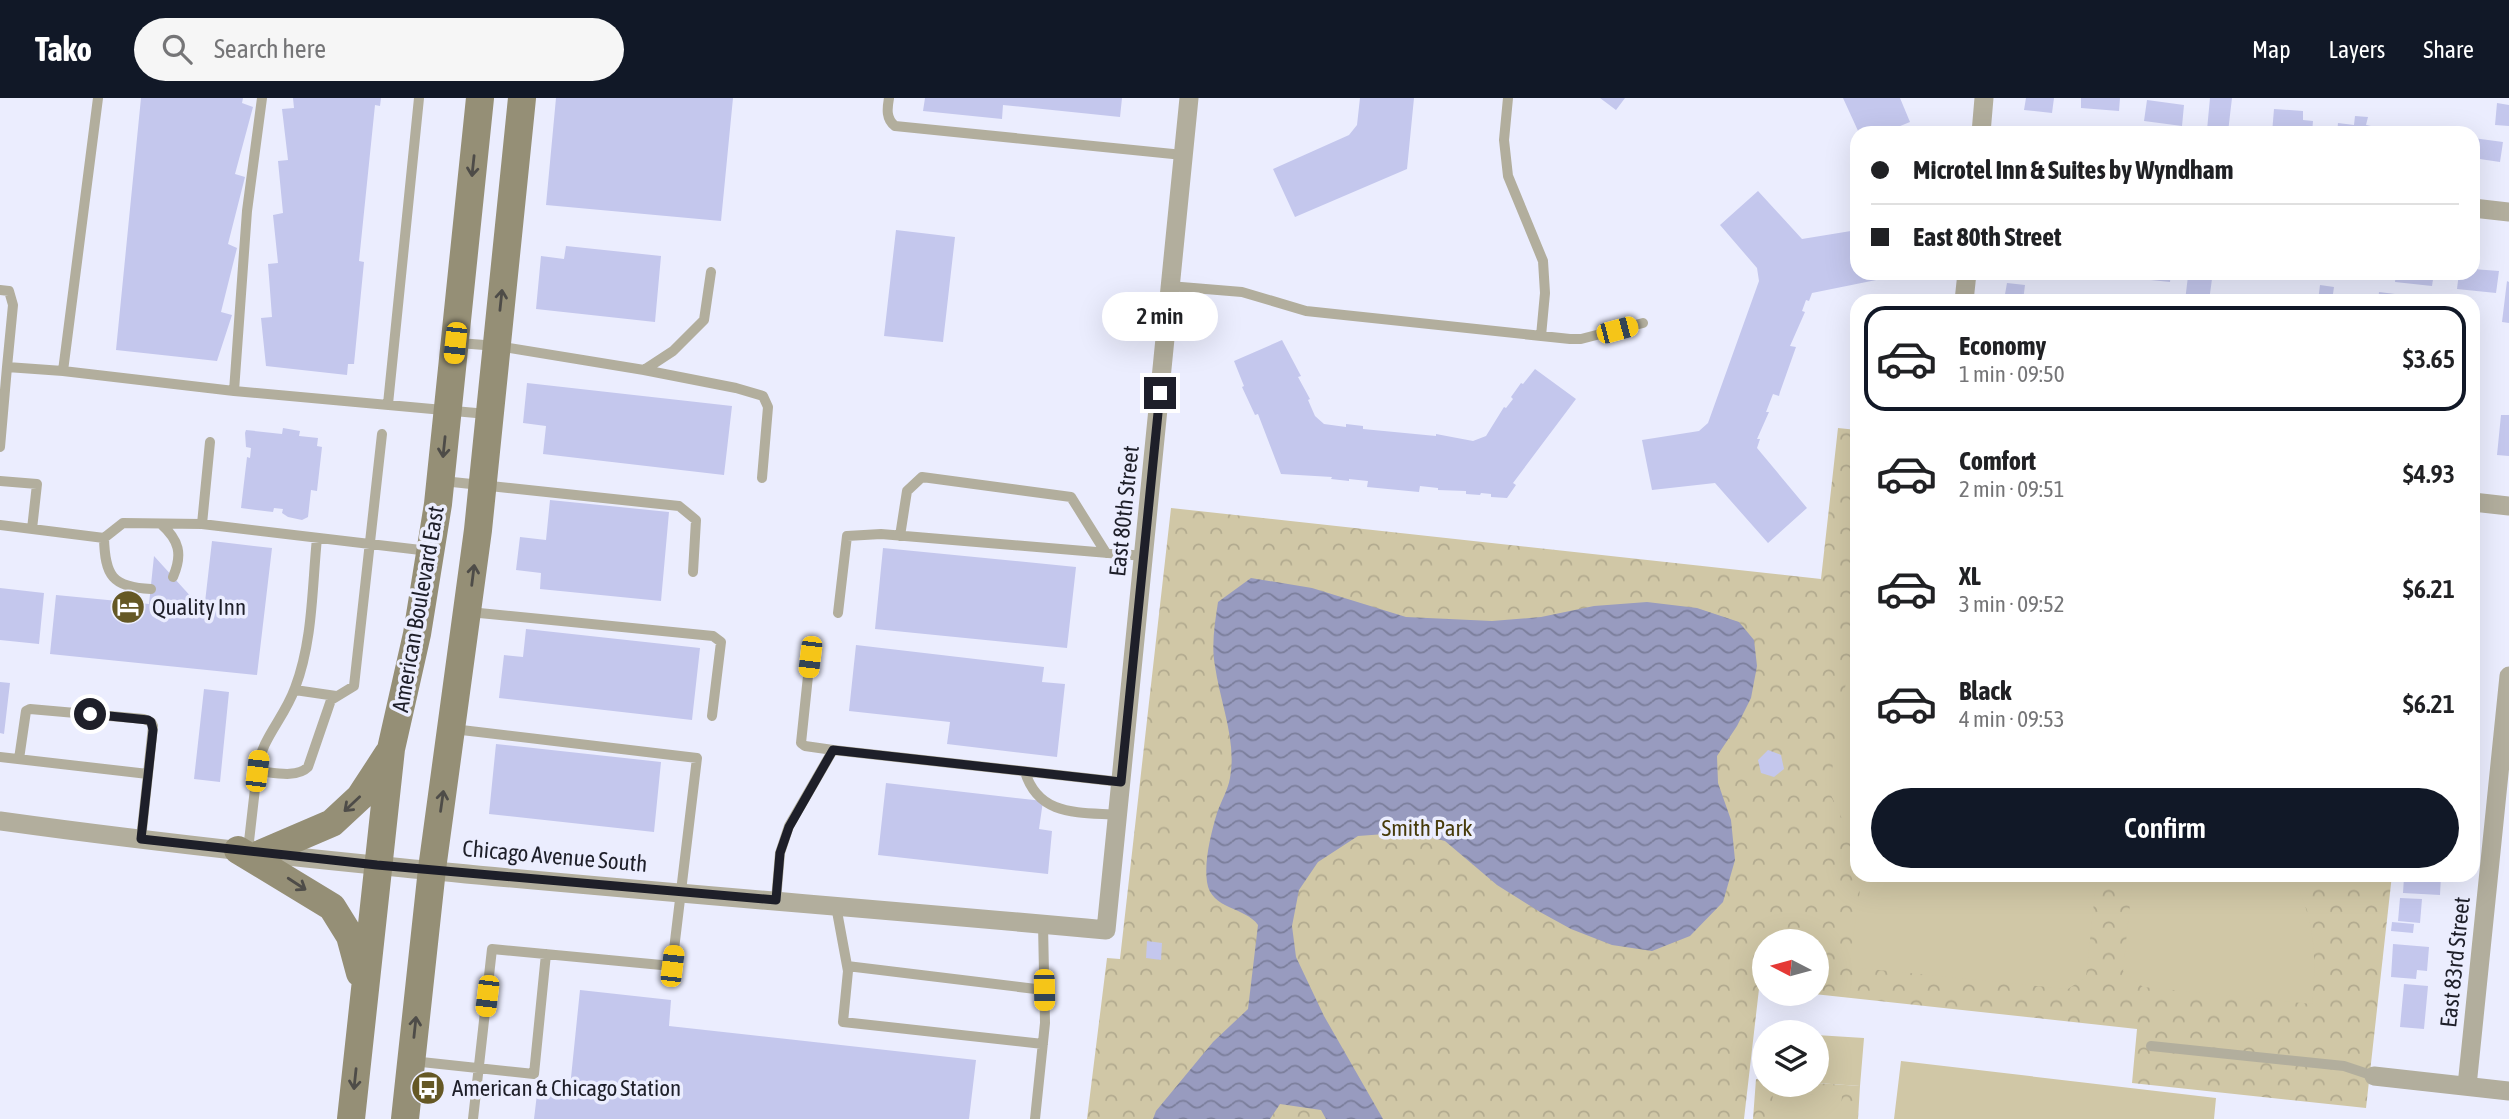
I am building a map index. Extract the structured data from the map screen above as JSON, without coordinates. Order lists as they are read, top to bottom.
{
  "streets": {
    "main road": ["American Boulevard East"],
    "street": ["East 80th Street", "Chicago Avenue South", "East 83rd Street"]
  },
  "crossings": [
    ["East 80th Street", "Chicago Avenue South"],
    ["American Boulevard East", "Chicago Avenue South"]
  ],
  "parks": ["Smith Park"],
  "places": {
    "hotel": ["Quality Inn"],
    "bus stop": ["American & Chicago Station"]
  },
  "north": "left",
  "page": {
    "header": "Tako",
    "search": "Search here",
    "nav": ["Map", "Layers", "Share"],
    "banner": ["Microtel Inn & Suites by Wyndham", "East 80th Street"],
    "bubble": "2 min",
    "list": [
      {
        "name": "Economy",
        "note": "1 min · 09:50",
        "value": "$3.65"
      },
      {
        "name": "Comfort",
        "note": "2 min · 09:51",
        "value": "$4.93"
      },
      {
        "name": "XL",
        "note": "3 min · 09:52",
        "value": "$6.21"
      },
      {
        "name": "Black",
        "note": "4 min · 09:53",
        "value": "$6.21"
      }
    ],
    "buttons": "Confirm"
  }
}
